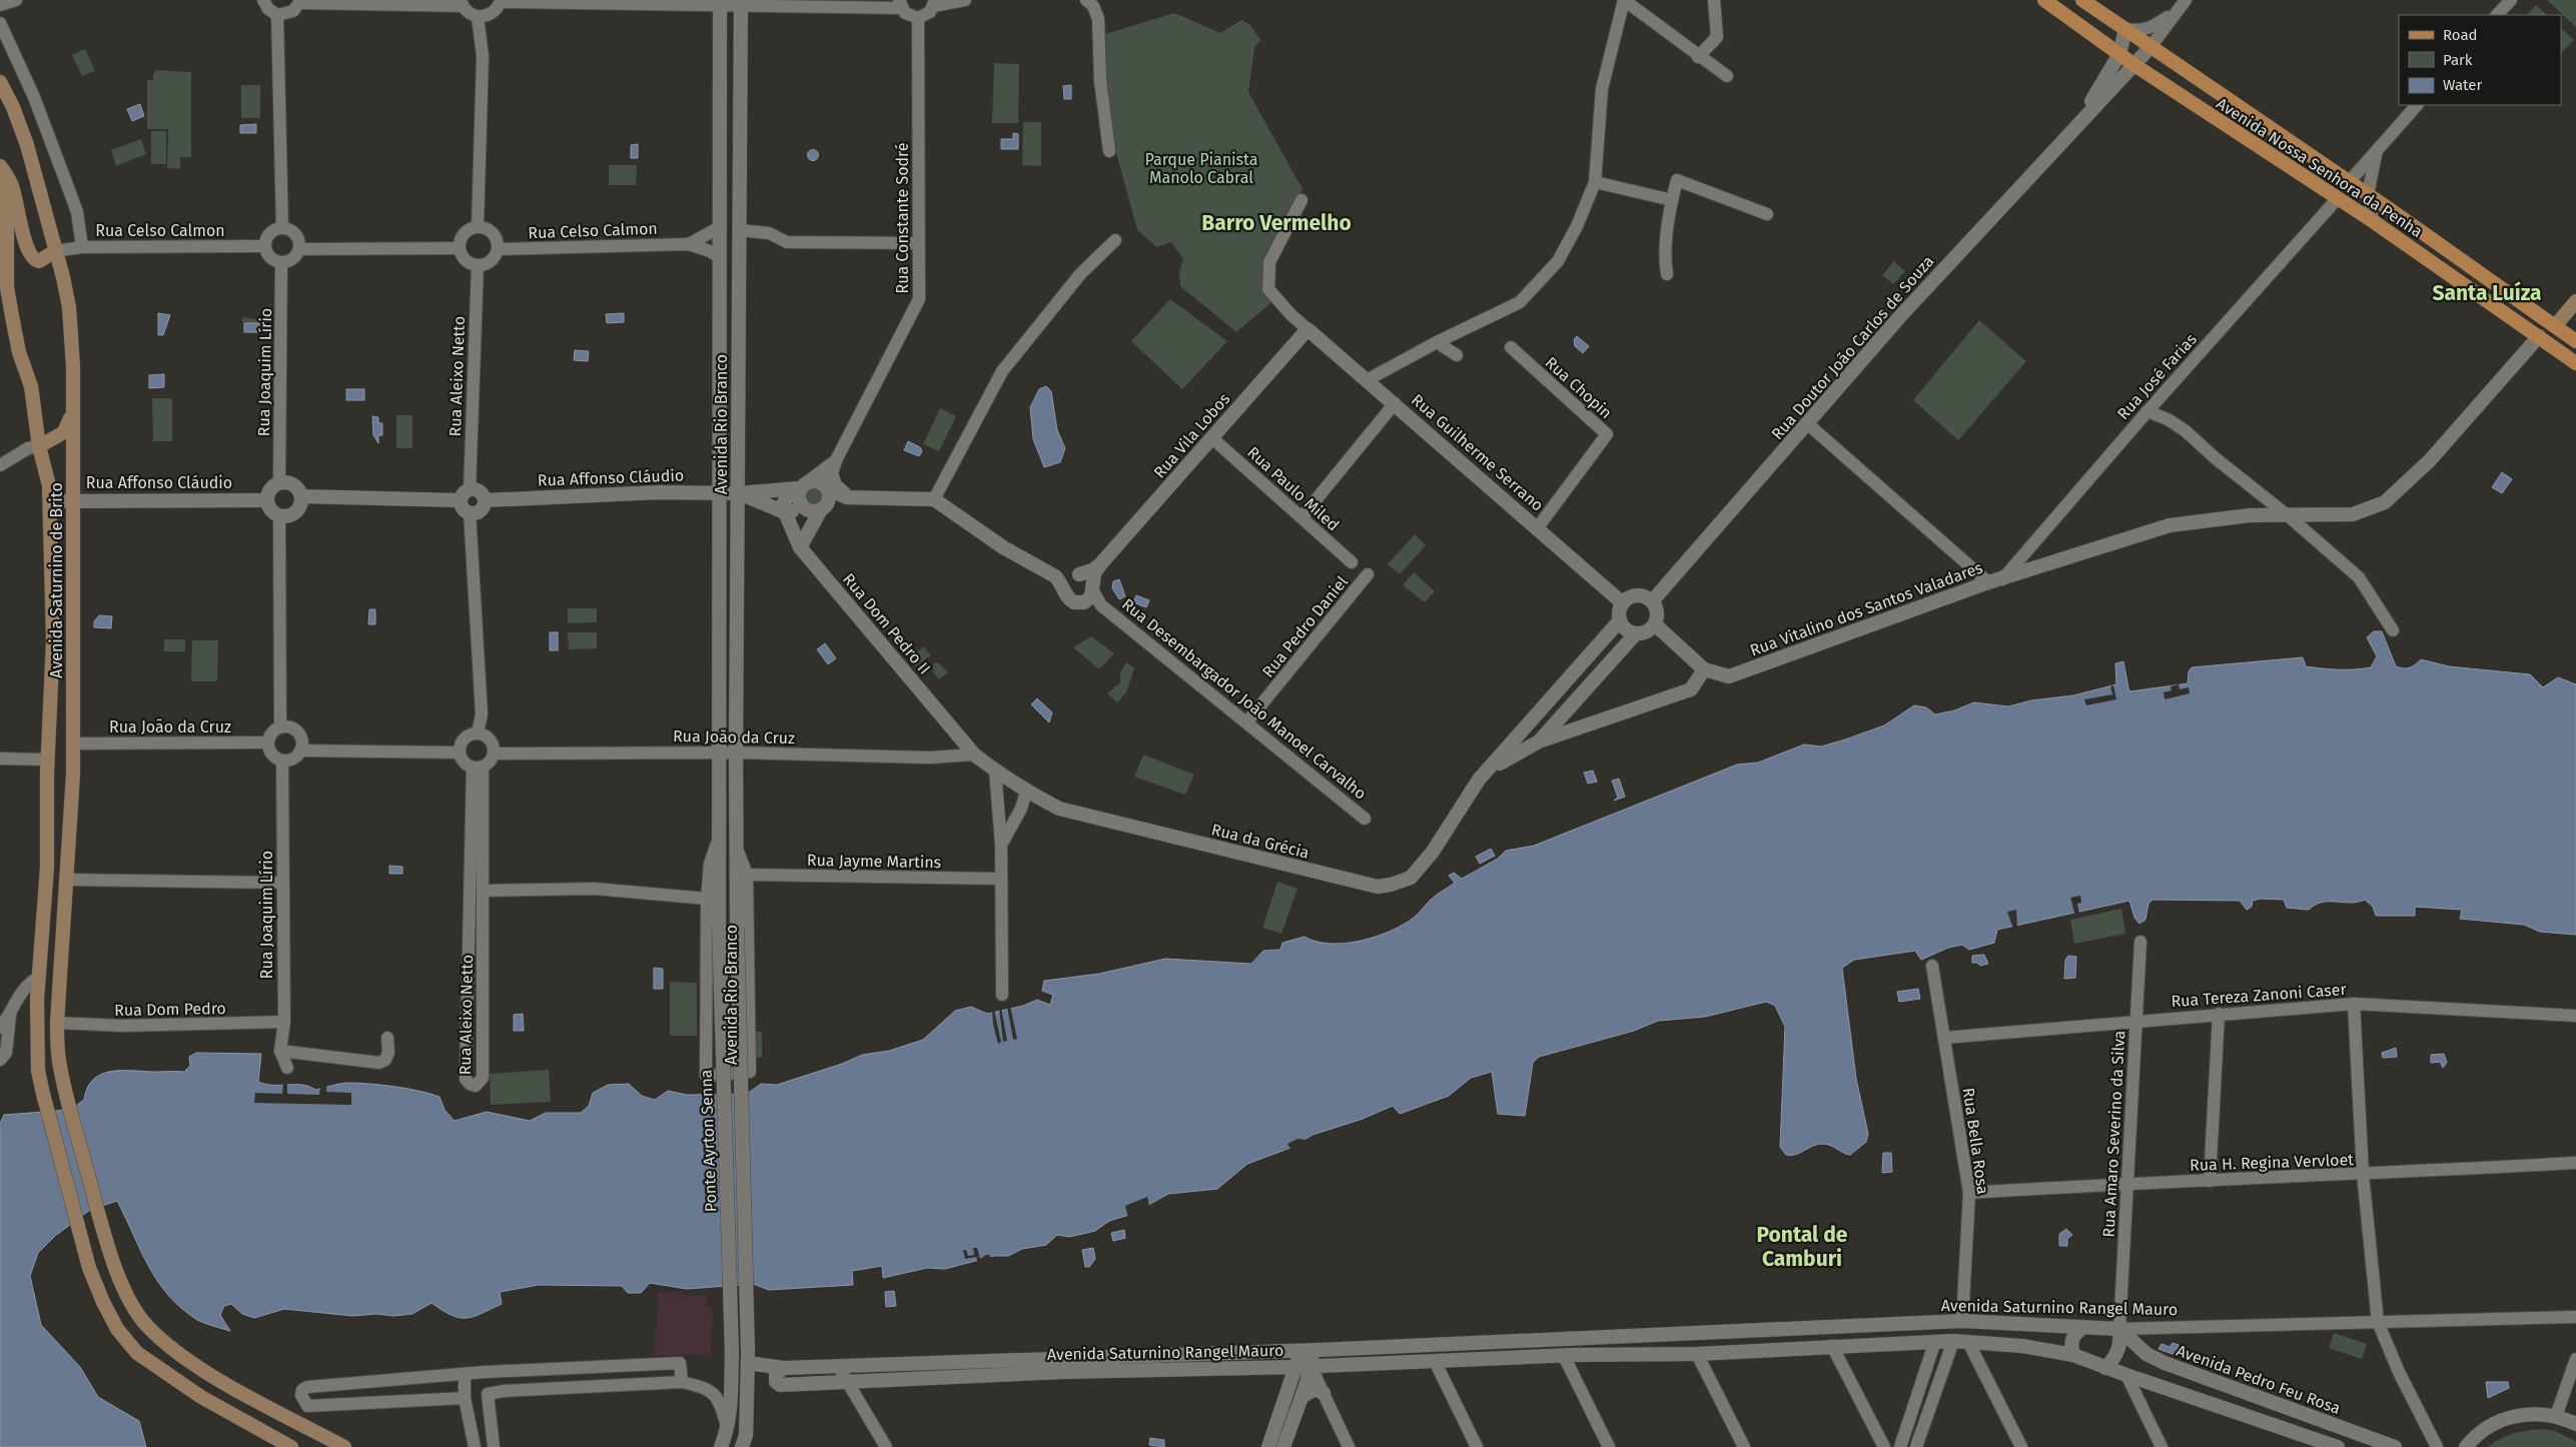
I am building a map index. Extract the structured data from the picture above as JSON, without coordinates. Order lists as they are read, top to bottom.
{
  "streets": {
    "main road": ["Avenida Nossa Senhora da Penha", "Avenida Saturnino de Brito"],
    "street": [
      "Rua Constante Sodré",
      "Rua Celso Calmon",
      "Rua Doutor João Carlos de Souza",
      "Rua Joaquim Lírio",
      "Rua Aleixo Netto",
      "Rua José Farias",
      "Rua Chopin",
      "Avenida Rio Branco",
      "Rua Vila Lobos",
      "Rua Guilherme Serrano",
      "Rua Affonso Cláudio",
      "Rua Paulo Miled",
      "Rua Vitalino dos Santos Valadares",
      "Rua Dom Pedro II",
      "Rua Pedro Daniel",
      "Rua Desembargador João Manoel Carvalho",
      "Rua João da Cruz",
      "Rua da Grécia",
      "Rua Jayme Martins",
      "Rua Tereza Zanoni Caser",
      "Rua Dom Pedro",
      "Rua Amaro Severino da Silva",
      "Ponte Ayrton Senna",
      "Rua Bella Rosa",
      "Rua H. Regina Vervloet",
      "Avenida Saturnino Rangel Mauro",
      "Avenida Pedro Feu Rosa"
    ]
  },
  "crossings": [
    ["Avenida Nossa Senhora da Penha", "Rua Doutor João Carlos de Souza"],
    ["Avenida Nossa Senhora da Penha", "Rua José Farias"],
    ["Avenida Nossa Senhora da Penha", "Rua Vitalino dos Santos Valadares"],
    ["Rua Constante Sodré", "Rua Affonso Cláudio"],
    ["Rua Celso Calmon", "Rua Joaquim Lírio"],
    ["Rua Celso Calmon", "Rua Aleixo Netto"],
    ["Rua Celso Calmon", "Avenida Rio Branco"],
    ["Rua Celso Calmon", "Avenida Saturnino de Brito"],
    ["Rua Doutor João Carlos de Souza", "Rua Guilherme Serrano"],
    ["Rua Joaquim Lírio", "Rua Affonso Cláudio"],
    ["Rua Joaquim Lírio", "Rua João da Cruz"],
    ["Rua Joaquim Lírio", "Rua Dom Pedro"],
    ["Rua Aleixo Netto", "Rua Affonso Cláudio"],
    ["Rua Aleixo Netto", "Rua João da Cruz"],
    ["Rua José Farias", "Rua Vitalino dos Santos Valadares"],
    ["Rua Chopin", "Rua Guilherme Serrano"],
    ["Avenida Rio Branco", "Rua Affonso Cláudio"],
    ["Avenida Rio Branco", "Rua João da Cruz"],
    ["Avenida Rio Branco", "Rua Jayme Martins"],
    ["Avenida Rio Branco", "Ponte Ayrton Senna"],
    ["Avenida Rio Branco", "Avenida Saturnino Rangel Mauro"],
    ["Rua Vila Lobos", "Rua Guilherme Serrano"],
    ["Rua Vila Lobos", "Rua Paulo Miled"],
    ["Rua Vila Lobos", "Rua Desembargador João Manoel Carvalho"],
    ["Rua Affonso Cláudio", "Avenida Saturnino de Brito"],
    ["Rua Affonso Cláudio", "Rua Dom Pedro II"],
    ["Avenida Saturnino de Brito", "Rua João da Cruz"],
    ["Avenida Saturnino de Brito", "Rua Dom Pedro"],
    ["Rua Dom Pedro II", "Rua João da Cruz"],
    ["Rua Dom Pedro II", "Rua da Grécia"],
    ["Rua Pedro Daniel", "Rua Desembargador João Manoel Carvalho"],
    ["Rua Tereza Zanoni Caser", "Rua Amaro Severino da Silva"],
    ["Rua Tereza Zanoni Caser", "Rua Bella Rosa"],
    ["Rua Amaro Severino da Silva", "Rua H. Regina Vervloet"],
    ["Rua Amaro Severino da Silva", "Avenida Saturnino Rangel Mauro"],
    ["Rua Amaro Severino da Silva", "Avenida Pedro Feu Rosa"],
    ["Rua Bella Rosa", "Rua H. Regina Vervloet"],
    ["Rua Bella Rosa", "Avenida Saturnino Rangel Mauro"],
    ["Avenida Saturnino Rangel Mauro", "Avenida Pedro Feu Rosa"]
  ],
  "districts": ["Barro Vermelho", "Santa Luíza", "Pontal de Camburi"],
  "parks": ["Parque Pianista Manolo Cabral"],
  "legend": ["Road", "Park", "Water"]
}
